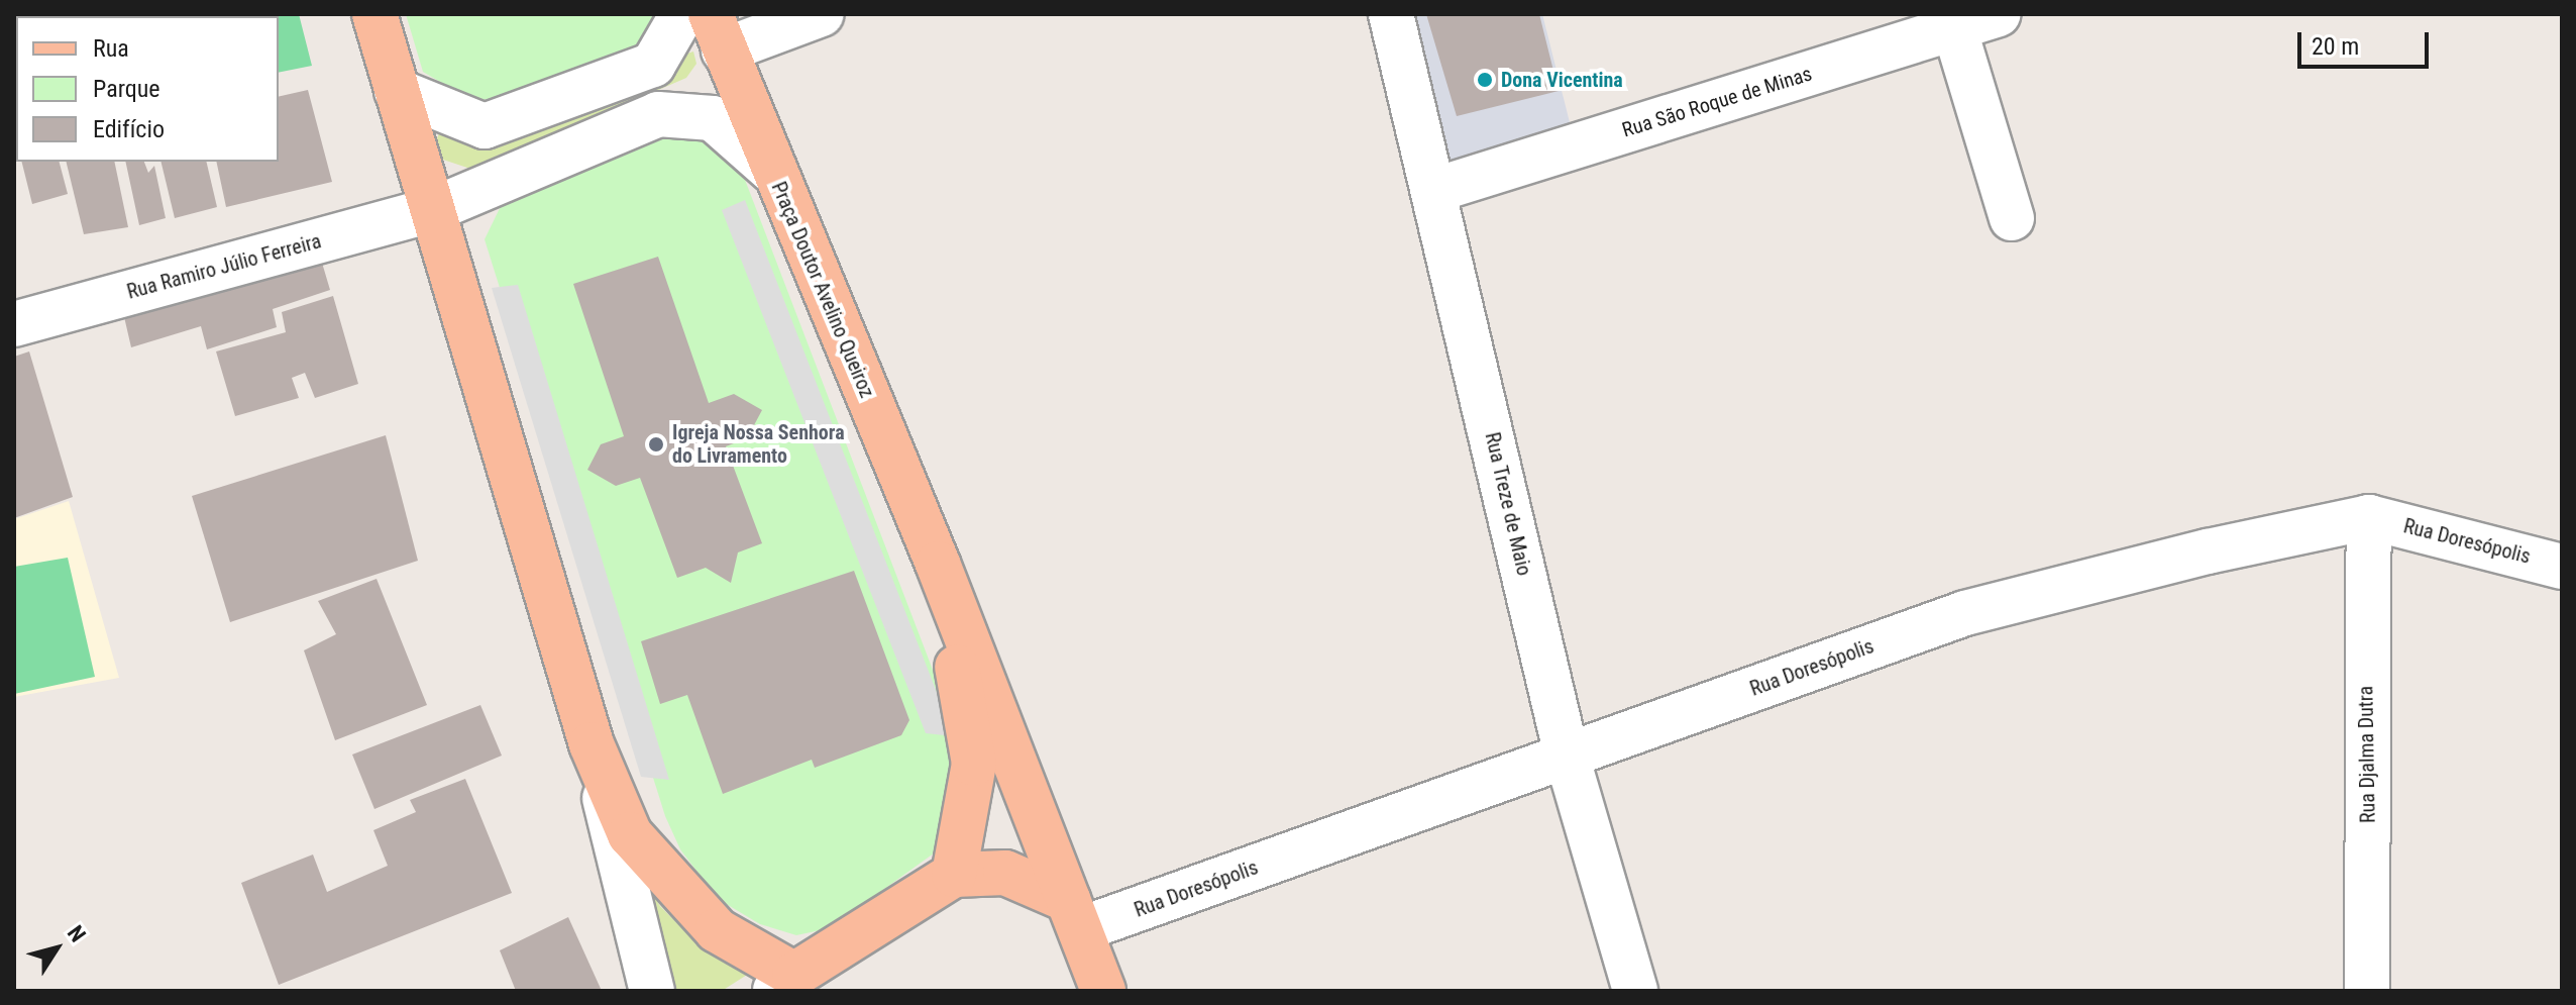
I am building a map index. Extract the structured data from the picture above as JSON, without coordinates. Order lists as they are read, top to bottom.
{
  "streets": {
    "main road": ["Praça Doutor Avelino Queiroz"],
    "street": [
      "Rua São Roque de Minas",
      "Rua Ramiro Júlio Ferreira",
      "Rua Treze de Maio",
      "Rua Doresópolis",
      "Rua Djalma Dutra"
    ]
  },
  "crossings": [
    ["Rua São Roque de Minas", "Rua Treze de Maio"],
    ["Praça Doutor Avelino Queiroz", "Rua Doresópolis"],
    ["Rua Treze de Maio", "Rua Doresópolis"],
    ["Rua Doresópolis", "Rua Djalma Dutra"]
  ],
  "places": ["Dona Vicentina", "Igreja Nossa Senhora do Livramento"],
  "legend": ["Rua", "Parque", "Edifício"],
  "scale_bar": "20 m",
  "north": "top right"
}
